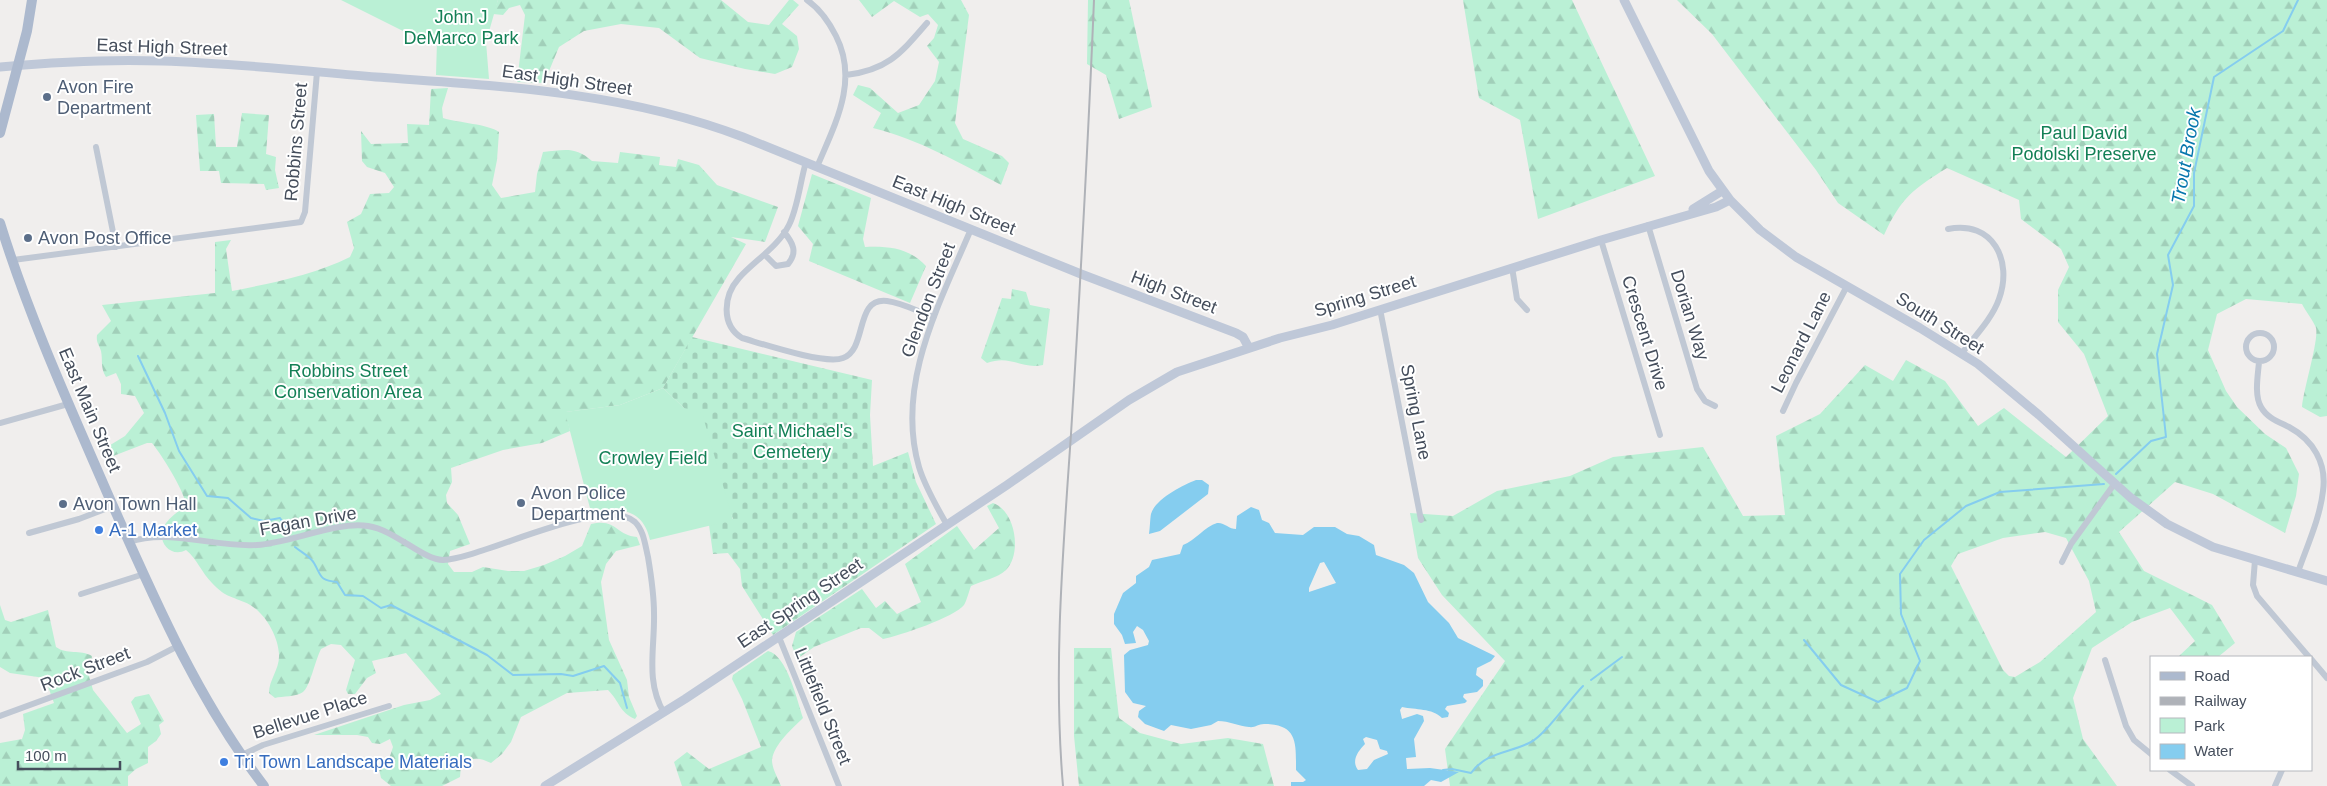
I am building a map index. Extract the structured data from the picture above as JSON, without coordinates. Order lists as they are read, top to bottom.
{
  "streets": {
    "main road": [
      "East High Street",
      "High Street",
      "Spring Street",
      "South Street",
      "East Main Street",
      "East Spring Street"
    ],
    "street": [
      "Robbins Street",
      "Glendon Street",
      "Dorian Way",
      "Crescent Drive",
      "Leonard Lane",
      "Spring Lane",
      "Fagan Drive",
      "Rock Street",
      "Littlefield Street",
      "Bellevue Place"
    ]
  },
  "crossings": [
    ["East High Street", "Robbins Street"],
    ["East High Street", "High Street"],
    ["East High Street", "Glendon Street"],
    ["Robbins Street", "East Main Street"],
    ["High Street", "Spring Street"],
    ["Spring Street", "Dorian Way"],
    ["Spring Street", "South Street"],
    ["Spring Street", "Crescent Drive"],
    ["Spring Street", "Spring Lane"],
    ["Spring Street", "East Spring Street"],
    ["Glendon Street", "East Spring Street"],
    ["South Street", "Leonard Lane"],
    ["East Main Street", "Fagan Drive"],
    ["East Main Street", "Rock Street"],
    ["East Main Street", "Bellevue Place"],
    ["Fagan Drive", "East Spring Street"],
    ["East Spring Street", "Littlefield Street"]
  ],
  "water": ["Trout Brook"],
  "parks": [
    "John J DeMarco Park",
    "Paul David Podolski Preserve",
    "Robbins Street Conservation Area",
    "Saint Michael's Cemetery",
    "Crowley Field"
  ],
  "places": [
    "Avon Fire Department",
    "Avon Post Office",
    "Avon Police Department",
    "Avon Town Hall",
    "A-1 Market",
    "Tri Town Landscape Materials"
  ],
  "legend": [
    "Road",
    "Railway",
    "Park",
    "Water"
  ],
  "scale_bar": "100 m"
}
